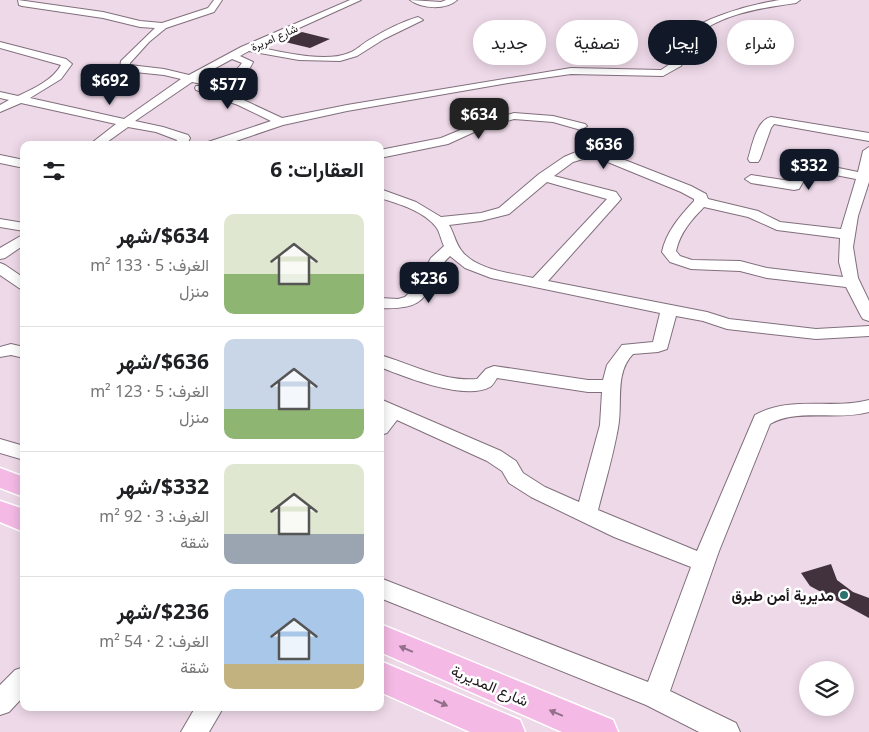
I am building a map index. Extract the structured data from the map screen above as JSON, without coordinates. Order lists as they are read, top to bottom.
{
  "streets": {
    "main road": ["شارع المديرية"],
    "street": ["شارع امريرة"]
  },
  "places": ["مديرية أمن طبرق"],
  "page": {
    "chip": [
      "شراء",
      "إيجار",
      "تصفية",
      "جديد"
    ],
    "price": [
      "$692",
      "$577",
      "$634",
      "$636",
      "$332",
      "$236"
    ],
    "heading": "العقارات: 6",
    "list": [
      {
        "name": "$634/شهر",
        "note": "الغرف: 5 · 133 m² · منزل"
      },
      {
        "name": "$636/شهر",
        "note": "الغرف: 5 · 123 m² · منزل"
      },
      {
        "name": "$332/شهر",
        "note": "الغرف: 3 · 92 m² · شقة"
      },
      {
        "name": "$236/شهر",
        "note": "الغرف: 2 · 54 m² · شقة"
      }
    ]
  }
}
